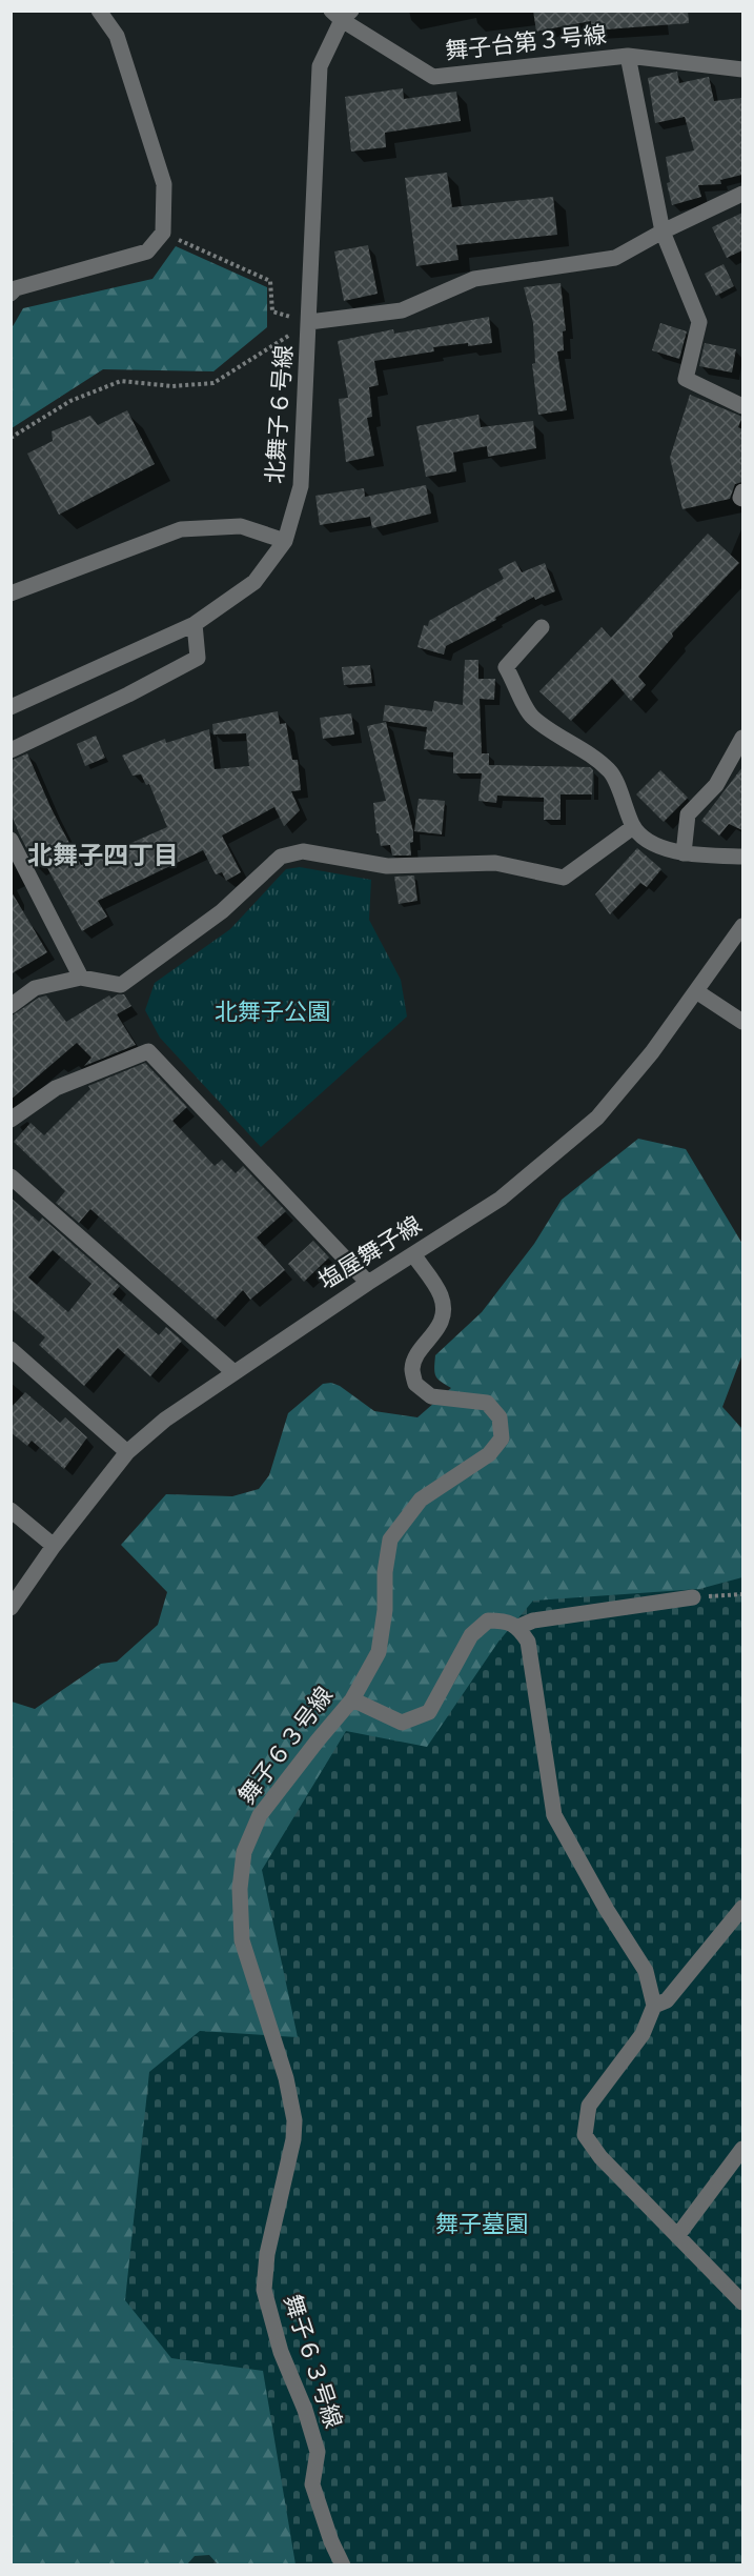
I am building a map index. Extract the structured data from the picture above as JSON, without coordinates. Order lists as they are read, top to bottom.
{
  "streets": {
    "street": [
      "舞子台第３号線",
      "北舞子６号線",
      "塩屋舞子線",
      "舞子６３号線"
    ]
  },
  "crossings": [
    ["舞子台第３号線", "北舞子６号線"],
    ["塩屋舞子線", "舞子６３号線"]
  ],
  "districts": ["北舞子四丁目"],
  "parks": ["北舞子公園", "舞子墓園"]
}
